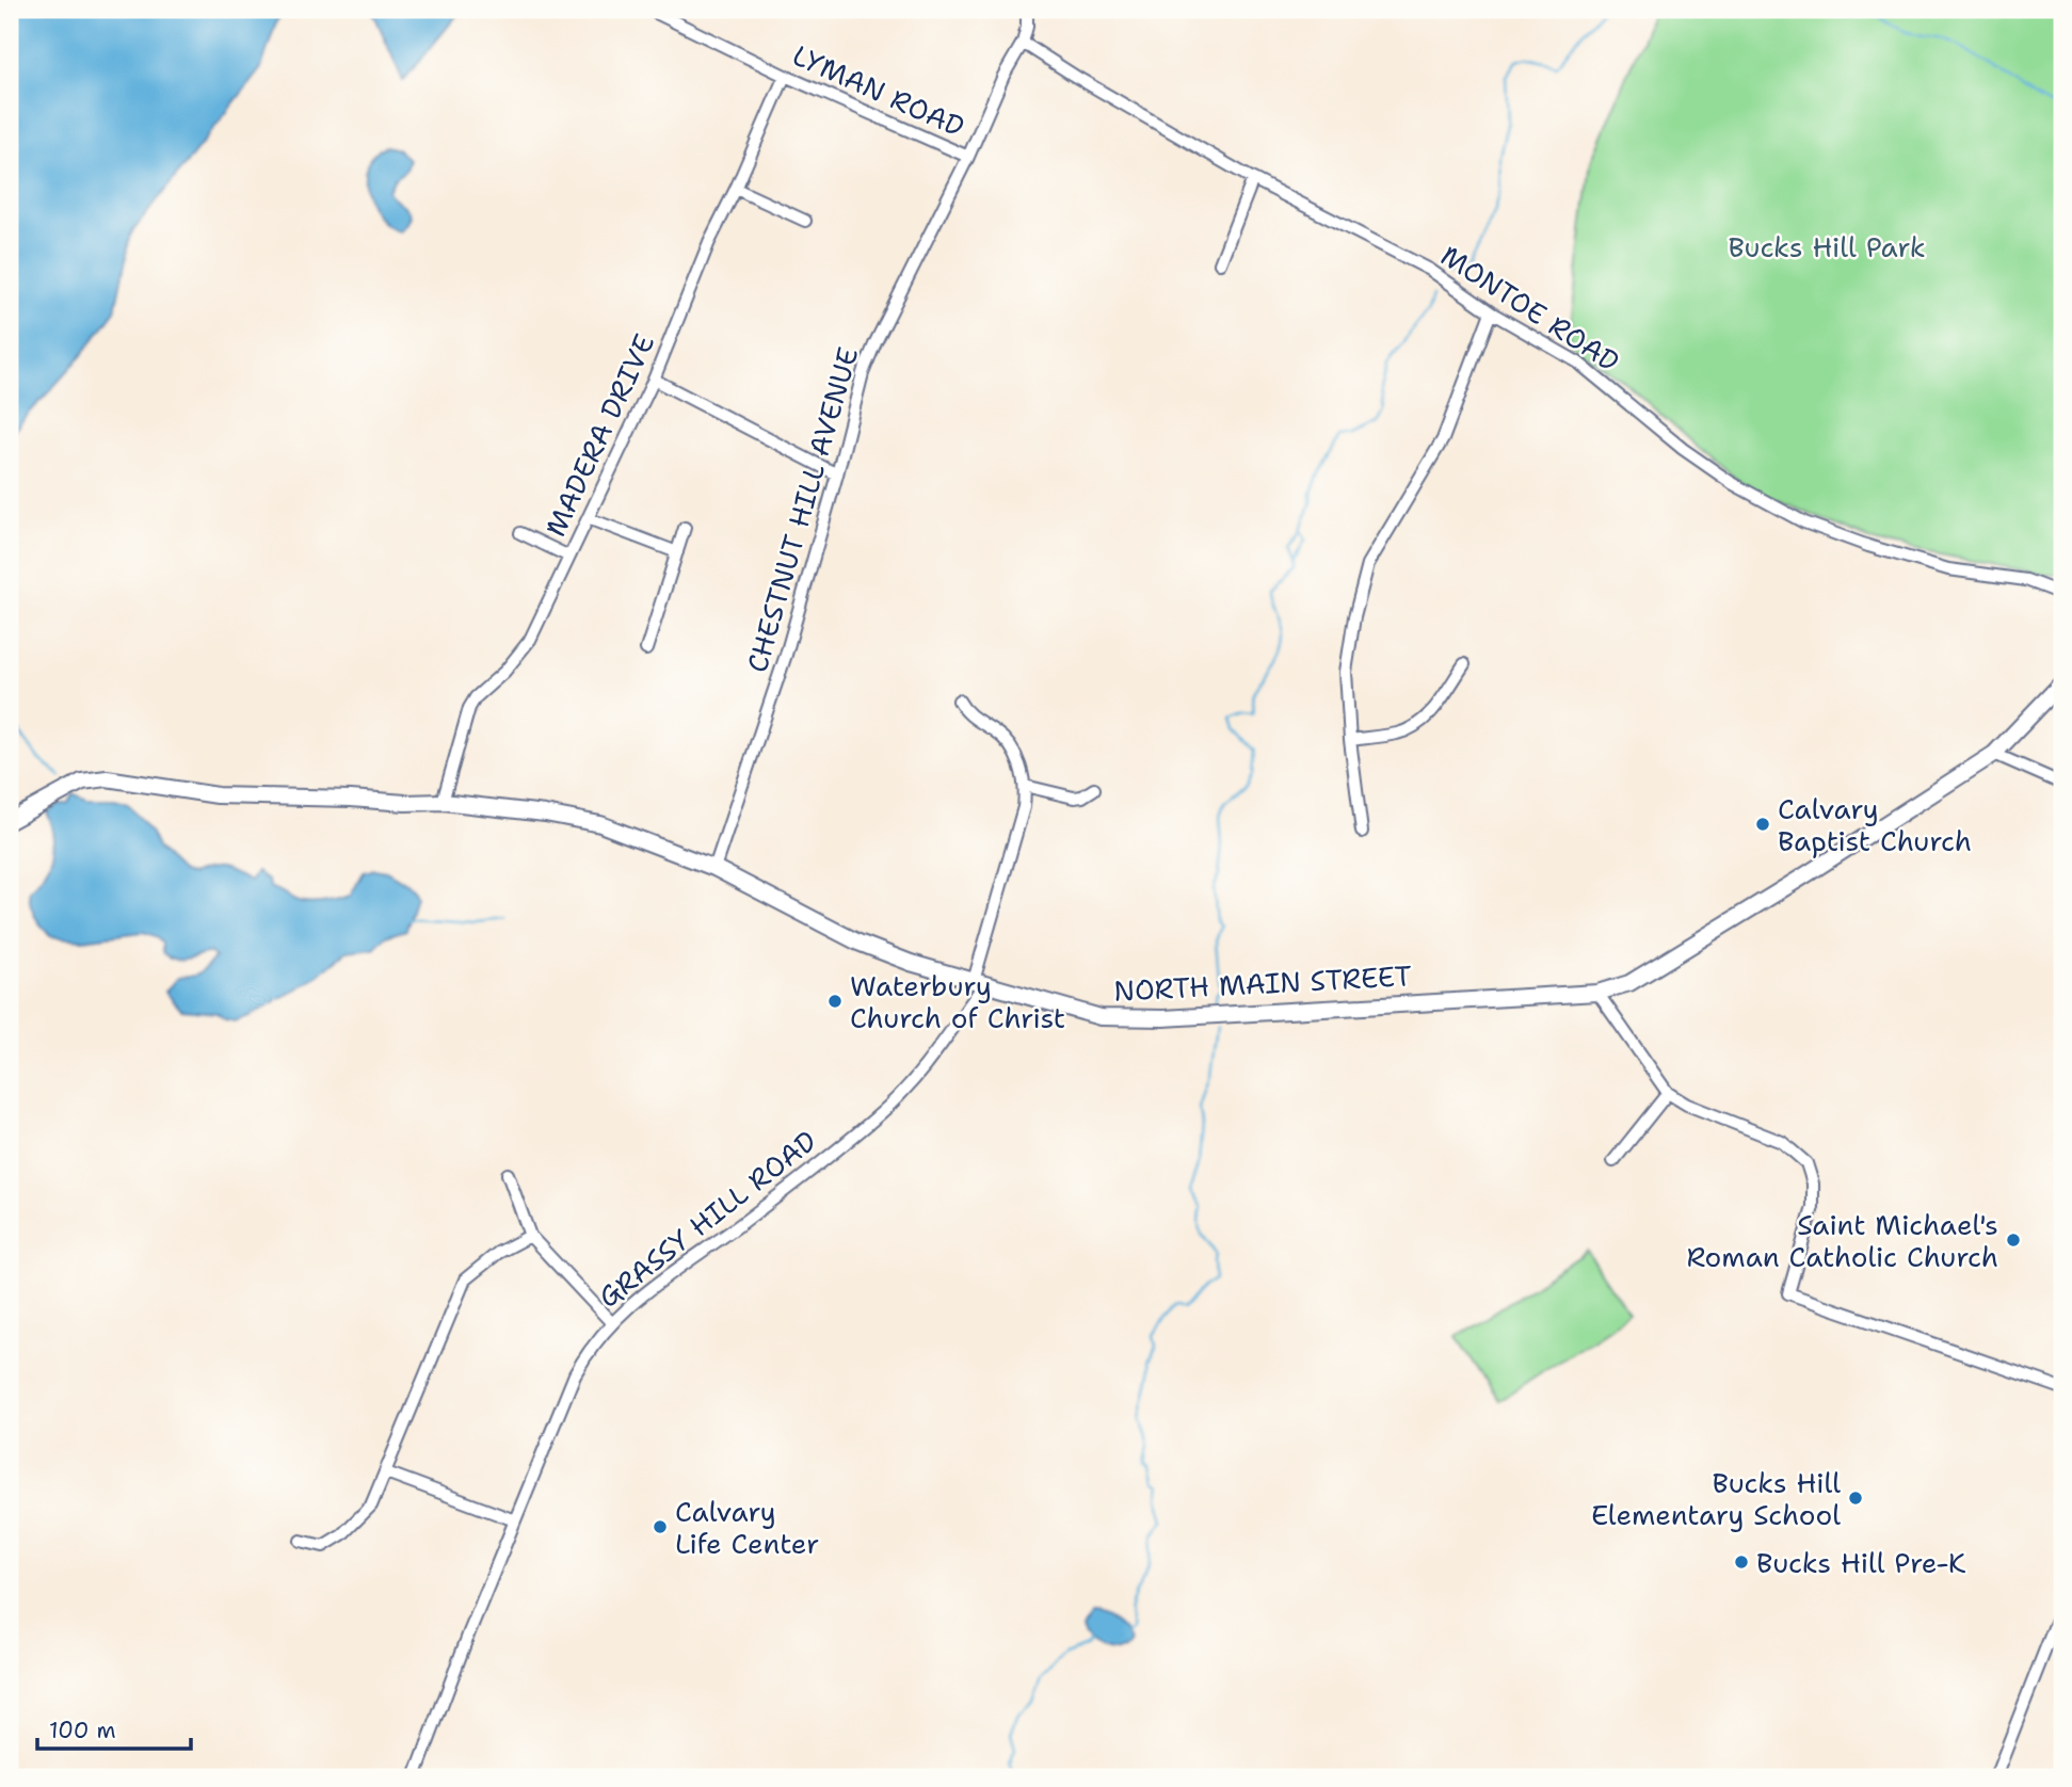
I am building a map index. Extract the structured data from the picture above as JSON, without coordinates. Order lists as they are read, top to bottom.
{
  "streets": {
    "main road": ["NORTH MAIN STREET"],
    "street": [
      "LYMAN ROAD",
      "MONTOE ROAD",
      "MADERA DRIVE",
      "CHESTNUT HILL AVENUE",
      "GRASSY HILL ROAD"
    ]
  },
  "crossings": [
    ["LYMAN ROAD", "MADERA DRIVE"],
    ["LYMAN ROAD", "CHESTNUT HILL AVENUE"],
    ["MONTOE ROAD", "CHESTNUT HILL AVENUE"],
    ["MADERA DRIVE", "NORTH MAIN STREET"],
    ["CHESTNUT HILL AVENUE", "NORTH MAIN STREET"],
    ["NORTH MAIN STREET", "GRASSY HILL ROAD"]
  ],
  "parks": ["Bucks Hill Park"],
  "places": [
    "Calvary Baptist Church",
    "Waterbury Church of Christ",
    "Saint Michael's Roman Catholic Church",
    "Bucks Hill Elementary School",
    "Calvary Life Center",
    "Bucks Hill Pre-K"
  ],
  "scale_bar": "100 m"
}
